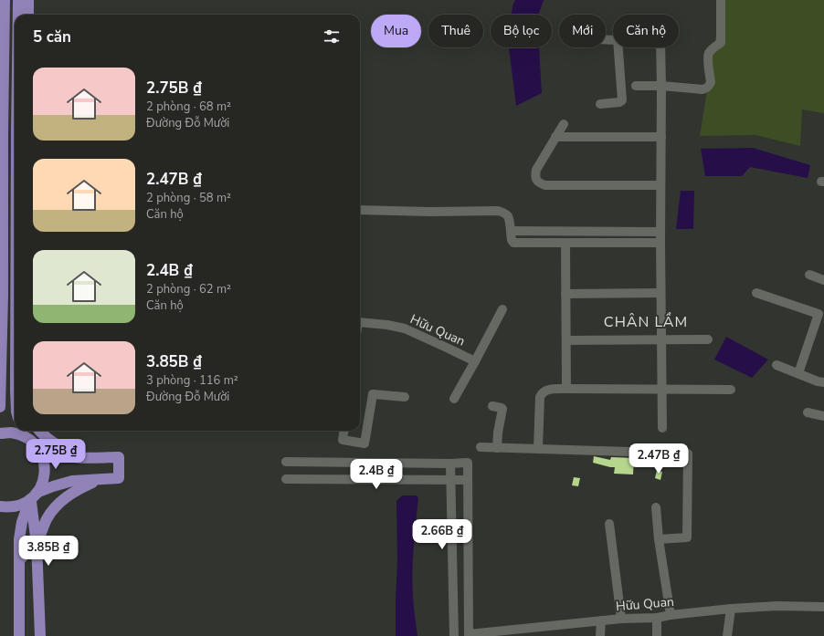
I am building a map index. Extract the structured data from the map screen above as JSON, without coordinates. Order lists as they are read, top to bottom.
{
  "streets": {
    "street": ["Hữu Quan"]
  },
  "districts": ["CHÂN LẦM"],
  "page": {
    "chip": [
      "Mua",
      "Thuê",
      "Bộ lọc",
      "Mới",
      "Căn hộ"
    ],
    "heading": "5 căn",
    "list": [
      {
        "name": "2.75B ₫",
        "note": "2 phòng · 68 m² · Đường Đỗ Mười"
      },
      {
        "name": "2.47B ₫",
        "note": "2 phòng · 58 m² · Căn hộ"
      },
      {
        "name": "2.4B ₫",
        "note": "2 phòng · 62 m² · Căn hộ"
      },
      {
        "name": "3.85B ₫",
        "note": "3 phòng · 116 m² · Đường Đỗ Mười"
      }
    ],
    "price": [
      "2.75B ₫",
      "2.47B ₫",
      "2.4B ₫",
      "2.66B ₫",
      "3.85B ₫"
    ]
  }
}
